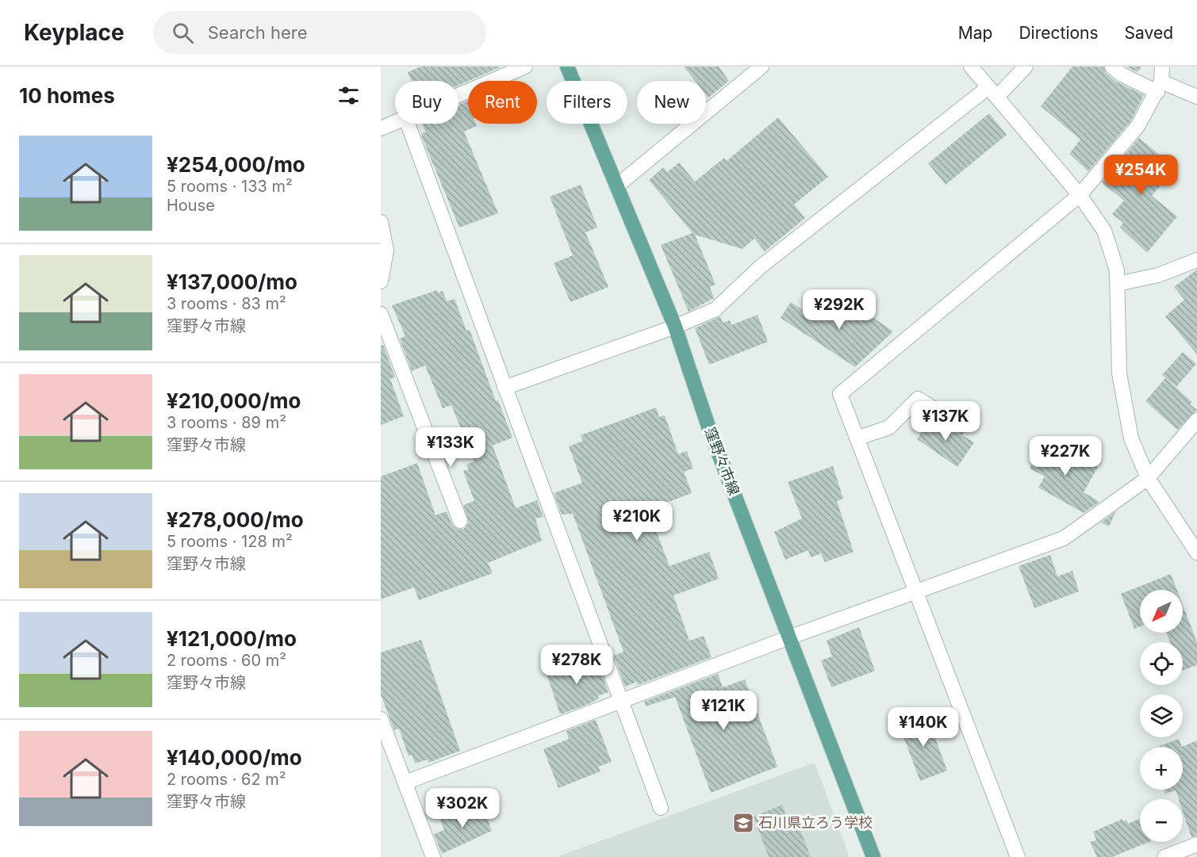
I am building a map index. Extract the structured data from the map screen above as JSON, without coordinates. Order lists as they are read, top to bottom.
{
  "streets": {
    "main road": ["窪野々市線"]
  },
  "places": {
    "school or university": ["石川県立ろう学校"]
  },
  "north": "bottom left",
  "page": {
    "header": "Keyplace",
    "search": "Search here",
    "nav": ["Map", "Directions", "Saved"],
    "heading": "10 homes",
    "chip": [
      "Buy",
      "Rent",
      "Filters",
      "New"
    ],
    "list": [
      {
        "name": "¥254,000/mo",
        "note": "5 rooms · 133 m² · House"
      },
      {
        "name": "¥137,000/mo",
        "note": "3 rooms · 83 m² · 窪野々市線"
      },
      {
        "name": "¥210,000/mo",
        "note": "3 rooms · 89 m² · 窪野々市線"
      },
      {
        "name": "¥278,000/mo",
        "note": "5 rooms · 128 m² · 窪野々市線"
      },
      {
        "name": "¥121,000/mo",
        "note": "2 rooms · 60 m² · 窪野々市線"
      },
      {
        "name": "¥140,000/mo",
        "note": "2 rooms · 62 m² · 窪野々市線"
      }
    ],
    "price": [
      "¥254K",
      "¥292K",
      "¥137K",
      "¥133K",
      "¥227K",
      "¥210K",
      "¥278K",
      "¥121K",
      "¥140K",
      "¥302K"
    ],
    "map_buttons": ["+", "−"]
  }
}
